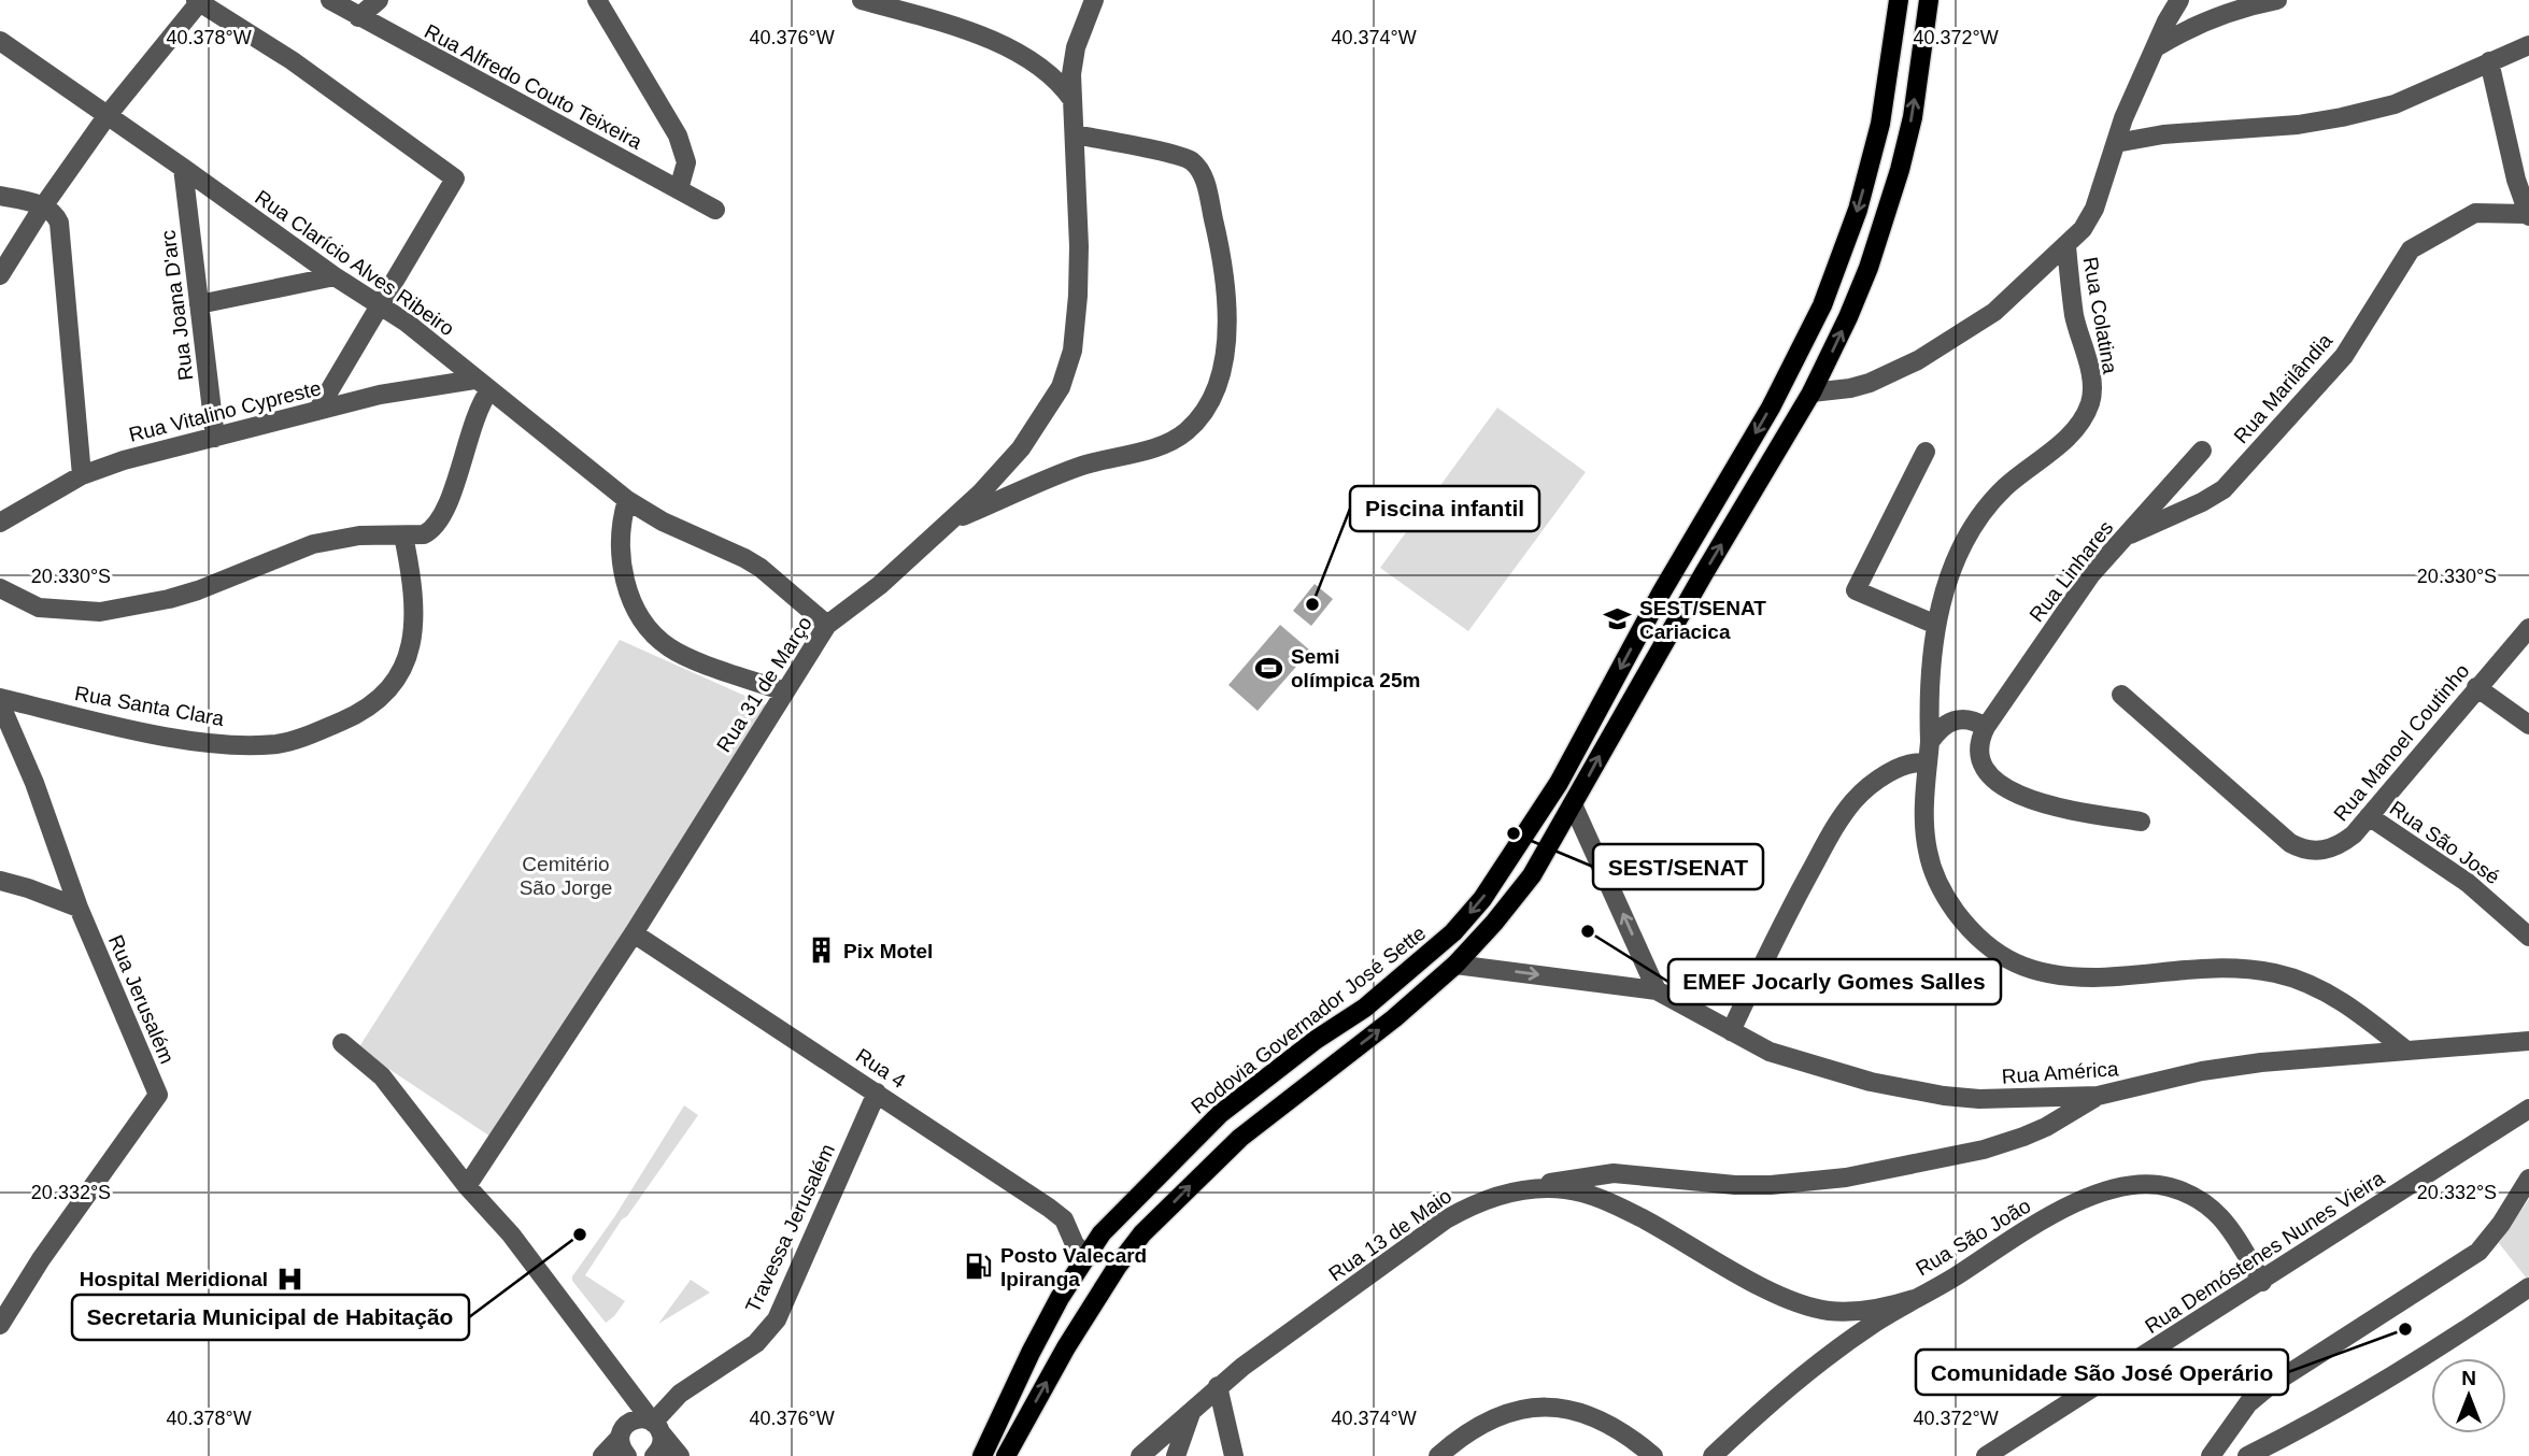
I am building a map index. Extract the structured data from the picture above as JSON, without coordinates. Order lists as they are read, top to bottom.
{
  "streets": {
    "main road": ["Rodovia Governador José Sette"],
    "street": [
      "Rua Alfredo Couto Teixeira",
      "Rua Clarício Alves Ribeiro",
      "Rua Joana D'arc",
      "Rua Colatina",
      "Rua Marilândia",
      "Rua Vitalino Cypreste",
      "Rua Linhares",
      "Rua 31 de Março",
      "Rua Santa Clara",
      "Rua Manoel Coutinho",
      "Rua São José",
      "Rua Jerusalém",
      "Rua 4",
      "Rua América",
      "Travessa Jerusalém",
      "Rua 13 de Maio",
      "Rua São João",
      "Rua Demóstenes Nunes Vieira"
    ]
  },
  "crossings": [
    ["Rua Clarício Alves Ribeiro", "Rua Joana D'arc"],
    ["Rua Clarício Alves Ribeiro", "Rua Vitalino Cypreste"],
    ["Rua Clarício Alves Ribeiro", "Rua 31 de Março"],
    ["Rua Joana D'arc", "Rua Vitalino Cypreste"],
    ["Rua Colatina", "Rua América"],
    ["Rua Marilândia", "Rua Linhares"],
    ["Rua 31 de Março", "Rua 4"],
    ["Rua Santa Clara", "Rua Jerusalém"],
    ["Rua Manoel Coutinho", "Rua São José"],
    ["Rodovia Governador José Sette", "Rua 4"],
    ["Rua 4", "Travessa Jerusalém"],
    ["Rua 13 de Maio", "Rua São João"],
    ["Rua São João", "Rua Demóstenes Nunes Vieira"]
  ],
  "parks": ["Cemitério São Jorge"],
  "places": {
    "other": [
      "Piscina infantil",
      "SEST/SENAT",
      "EMEF Jocarly Gomes Salles",
      "Secretaria Municipal de Habitação",
      "Comunidade São José Operário"
    ],
    "school or university": ["SEST/SENAT Cariacica"],
    "sports": ["Semi olímpica 25m"],
    "building": ["Pix Motel"],
    "fuel station": ["Posto Valecard Ipiranga"],
    "hospital": ["Hospital Meridional"]
  },
  "north": "top",
  "coordinates": [
    "40.378°W",
    "40.376°W",
    "40.374°W",
    "40.372°W",
    "20.330°S",
    "20.332°S"
  ]
}
